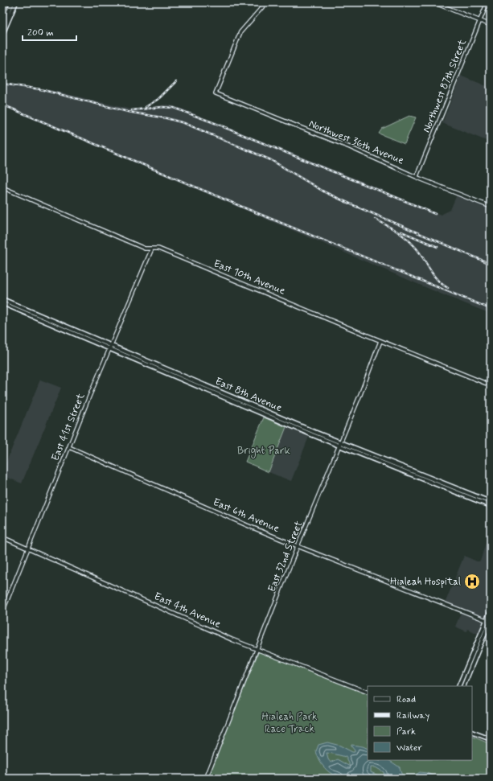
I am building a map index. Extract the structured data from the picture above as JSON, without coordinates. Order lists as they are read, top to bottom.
{
  "streets": {
    "main road": ["East 8th Avenue"],
    "street": [
      "Northwest 87th Street",
      "Northwest 36th Avenue",
      "East 10th Avenue",
      "East 41st Street",
      "East 6th Avenue",
      "East 32nd Street",
      "East 4th Avenue"
    ]
  },
  "crossings": [
    ["Northwest 87th Street", "Northwest 36th Avenue"],
    ["East 10th Avenue", "East 41st Street"],
    ["East 10th Avenue", "East 32nd Street"],
    ["East 8th Avenue", "East 41st Street"],
    ["East 8th Avenue", "East 32nd Street"],
    ["East 41st Street", "East 6th Avenue"],
    ["East 41st Street", "East 4th Avenue"],
    ["East 6th Avenue", "East 32nd Street"],
    ["East 32nd Street", "East 4th Avenue"]
  ],
  "parks": ["Bright Park", "Hialeah Park Race Track"],
  "places": {
    "hospital": ["Hialeah Hospital"]
  },
  "legend": [
    "Road",
    "Railway",
    "Park",
    "Water"
  ],
  "scale_bar": "200 m"
}
